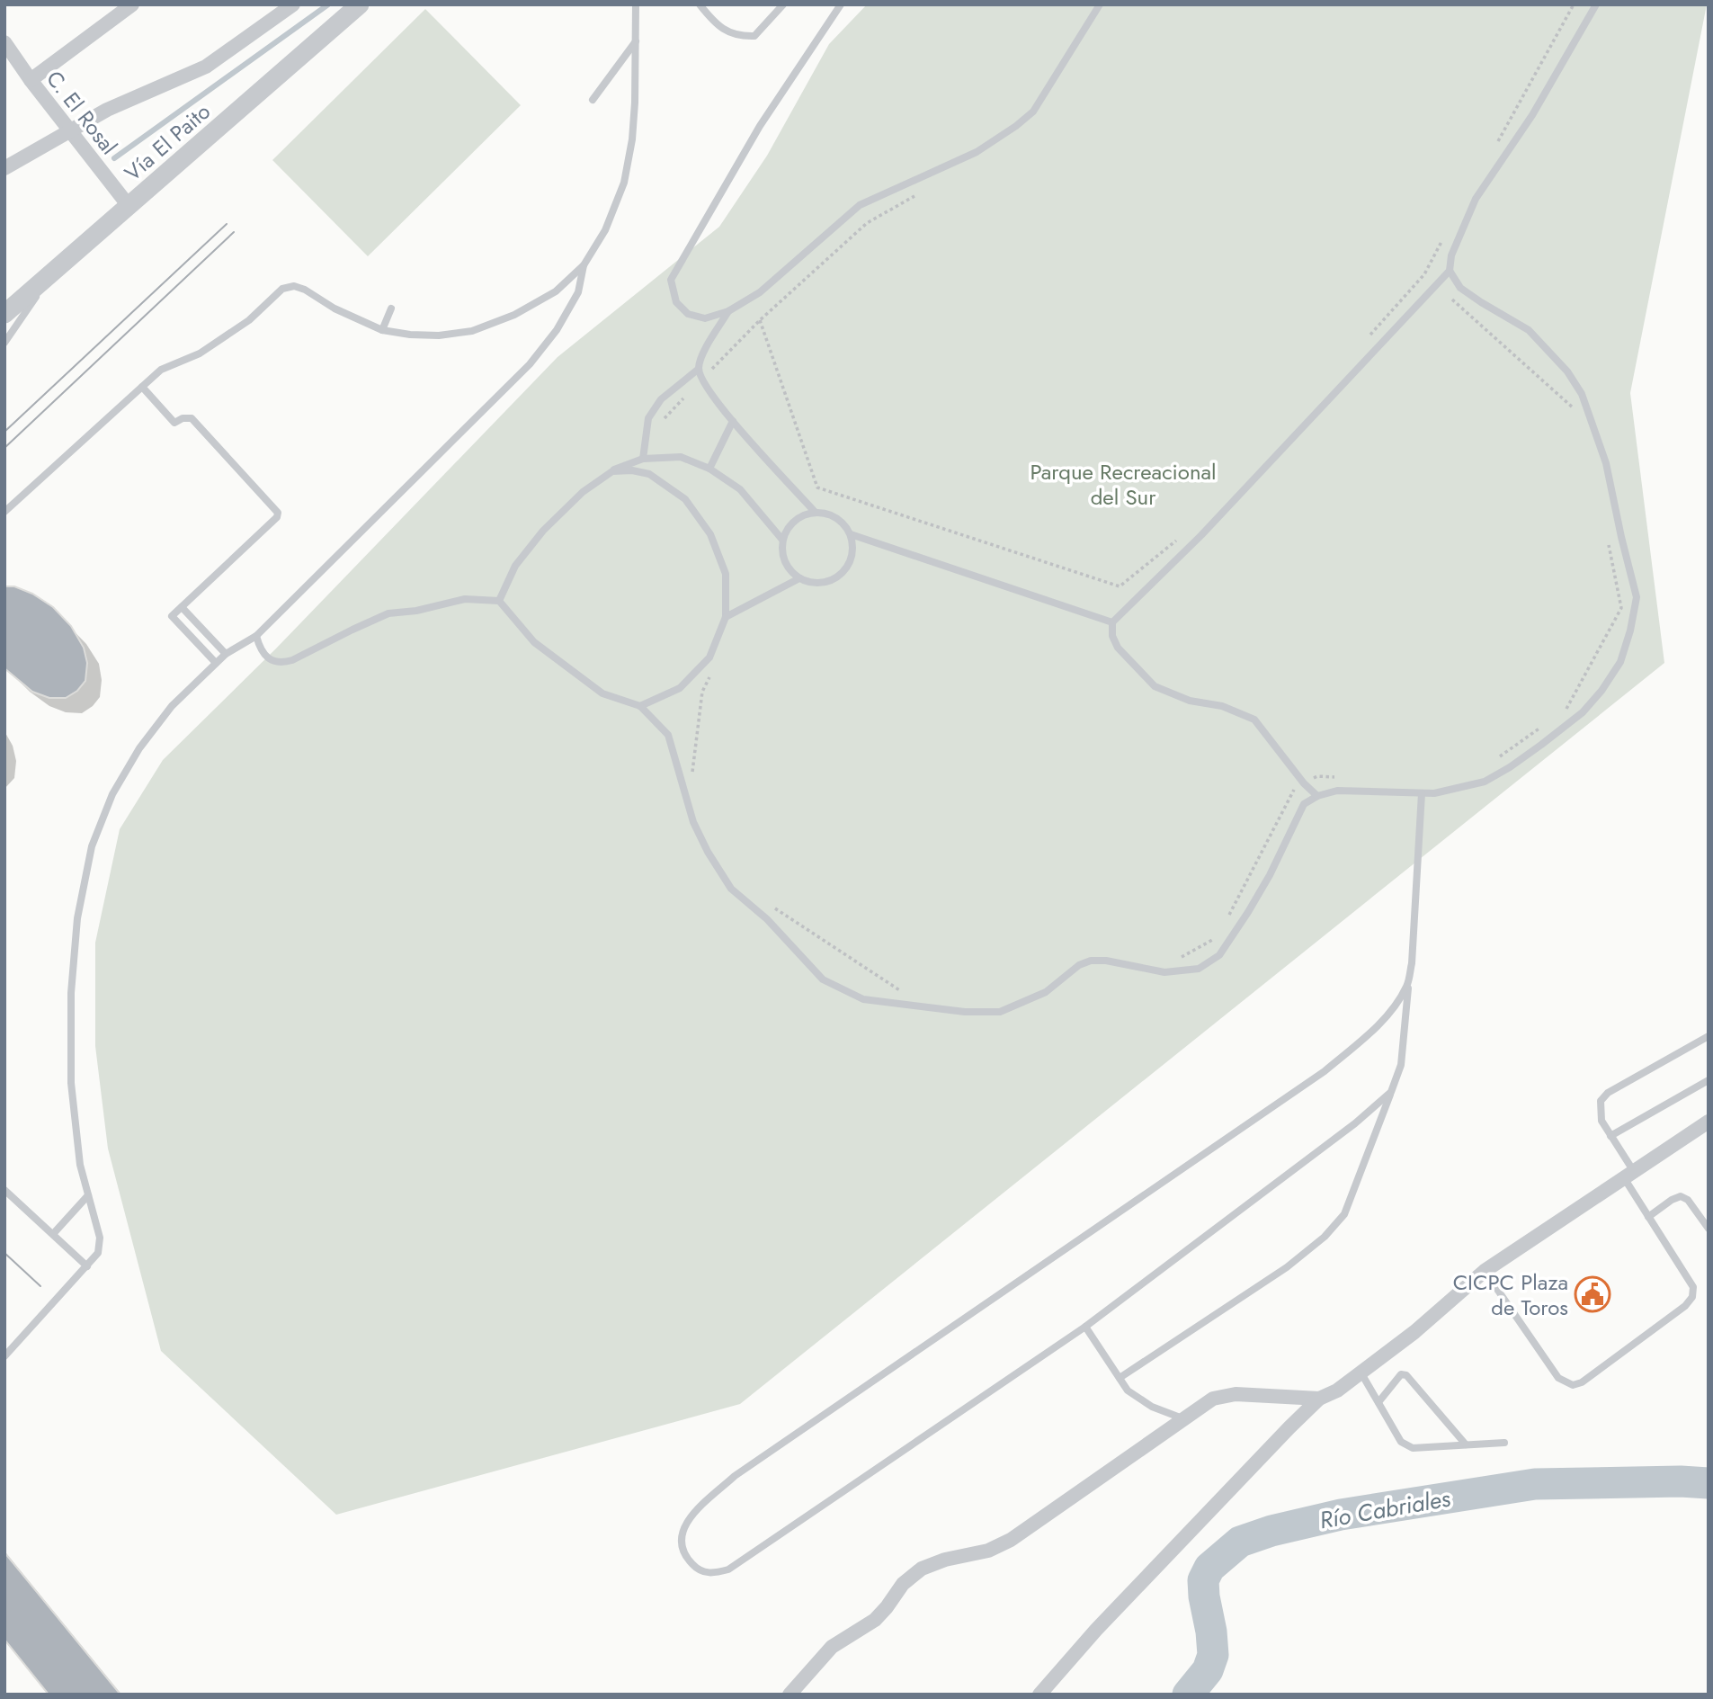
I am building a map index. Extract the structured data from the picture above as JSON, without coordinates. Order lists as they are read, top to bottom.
{
  "streets": {
    "street": ["C. El Rosal", "Vía El Paito"]
  },
  "crossings": [
    ["C. El Rosal", "Vía El Paito"]
  ],
  "water": ["Río Cabriales"],
  "parks": ["Parque Recreacional del Sur"],
  "places": {
    "public building": ["CICPC Plaza de Toros"]
  }
}
